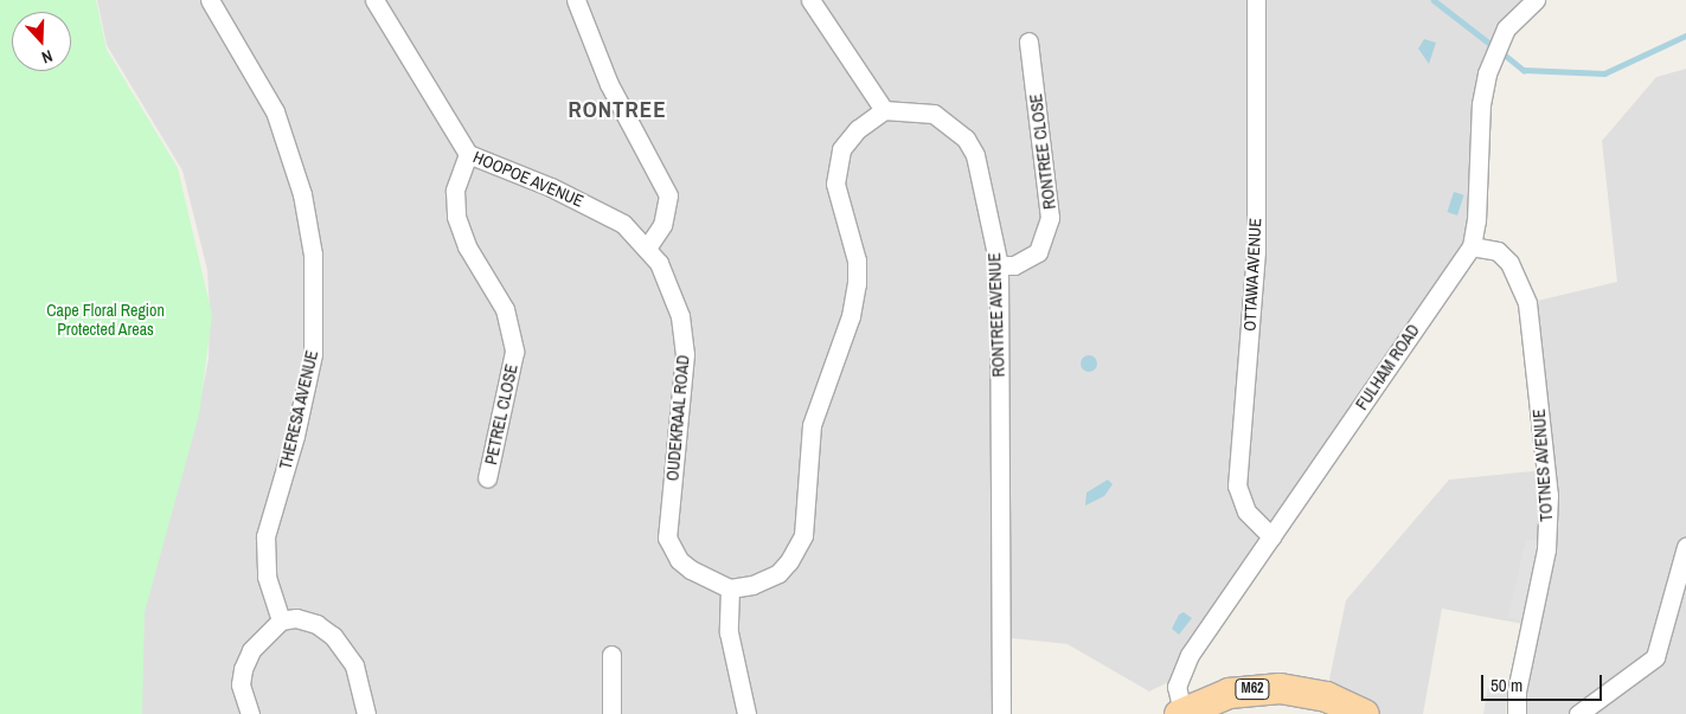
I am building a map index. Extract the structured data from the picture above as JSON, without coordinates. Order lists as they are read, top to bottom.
{
  "streets": {
    "main road": ["M62"],
    "street": [
      "RONTREE CLOSE",
      "HOOPOE AVENUE",
      "OTTAWA AVENUE",
      "RONTREE AVENUE",
      "FULHAM ROAD",
      "THERESA AVENUE",
      "PETREL CLOSE",
      "OUDEKRAAL ROAD",
      "TOTNES AVENUE"
    ]
  },
  "crossings": [
    ["RONTREE CLOSE", "RONTREE AVENUE"],
    ["HOOPOE AVENUE", "PETREL CLOSE"],
    ["HOOPOE AVENUE", "OUDEKRAAL ROAD"],
    ["OTTAWA AVENUE", "FULHAM ROAD"],
    ["FULHAM ROAD", "TOTNES AVENUE"],
    ["FULHAM ROAD", "M62"]
  ],
  "districts": ["RONTREE"],
  "parks": ["Cape Floral Region Protected Areas"],
  "scale_bar": "50 m",
  "north": "bottom"
}
